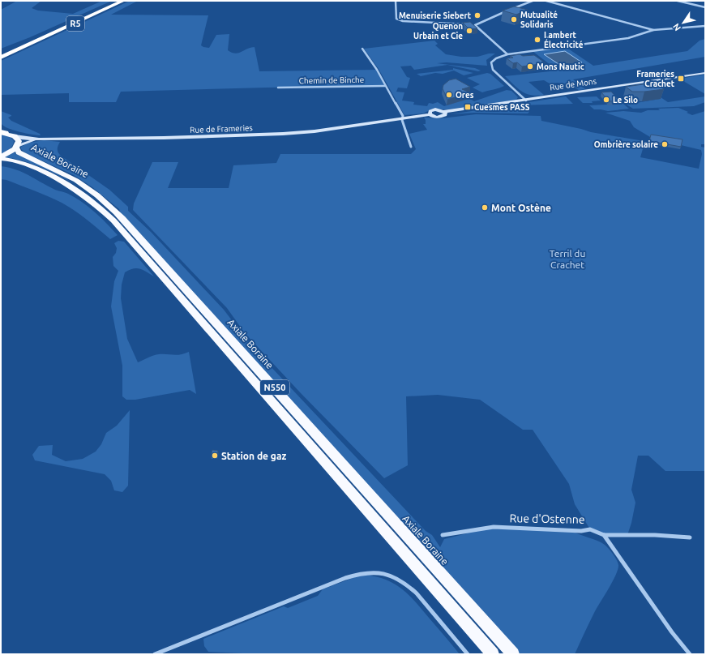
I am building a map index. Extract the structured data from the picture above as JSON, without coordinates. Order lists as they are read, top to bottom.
{
  "streets": {
    "highway": ["R5", "Axiale Boraine", "N550"],
    "main road": ["Rue de Mons", "Rue de Frameries"],
    "street": ["Chemin de Binche", "Rue d'Ostenne"]
  },
  "crossings": [
    ["Chemin de Binche", "Rue de Frameries"]
  ],
  "parks": ["Terril du Crachet"],
  "places": {
    "other": [
      "Menuiserie Siebert",
      "Mutualité Solidaris",
      "Quenon Urbain et Cie",
      "Lambert Électricité",
      "Mons Nautic",
      "Ores",
      "Le Silo",
      "Ombrière solaire",
      "Mont Ostène",
      "Station de gaz"
    ],
    "transit": ["Frameries Crachet", "Cuesmes PASS"]
  },
  "north": "bottom left"
}
